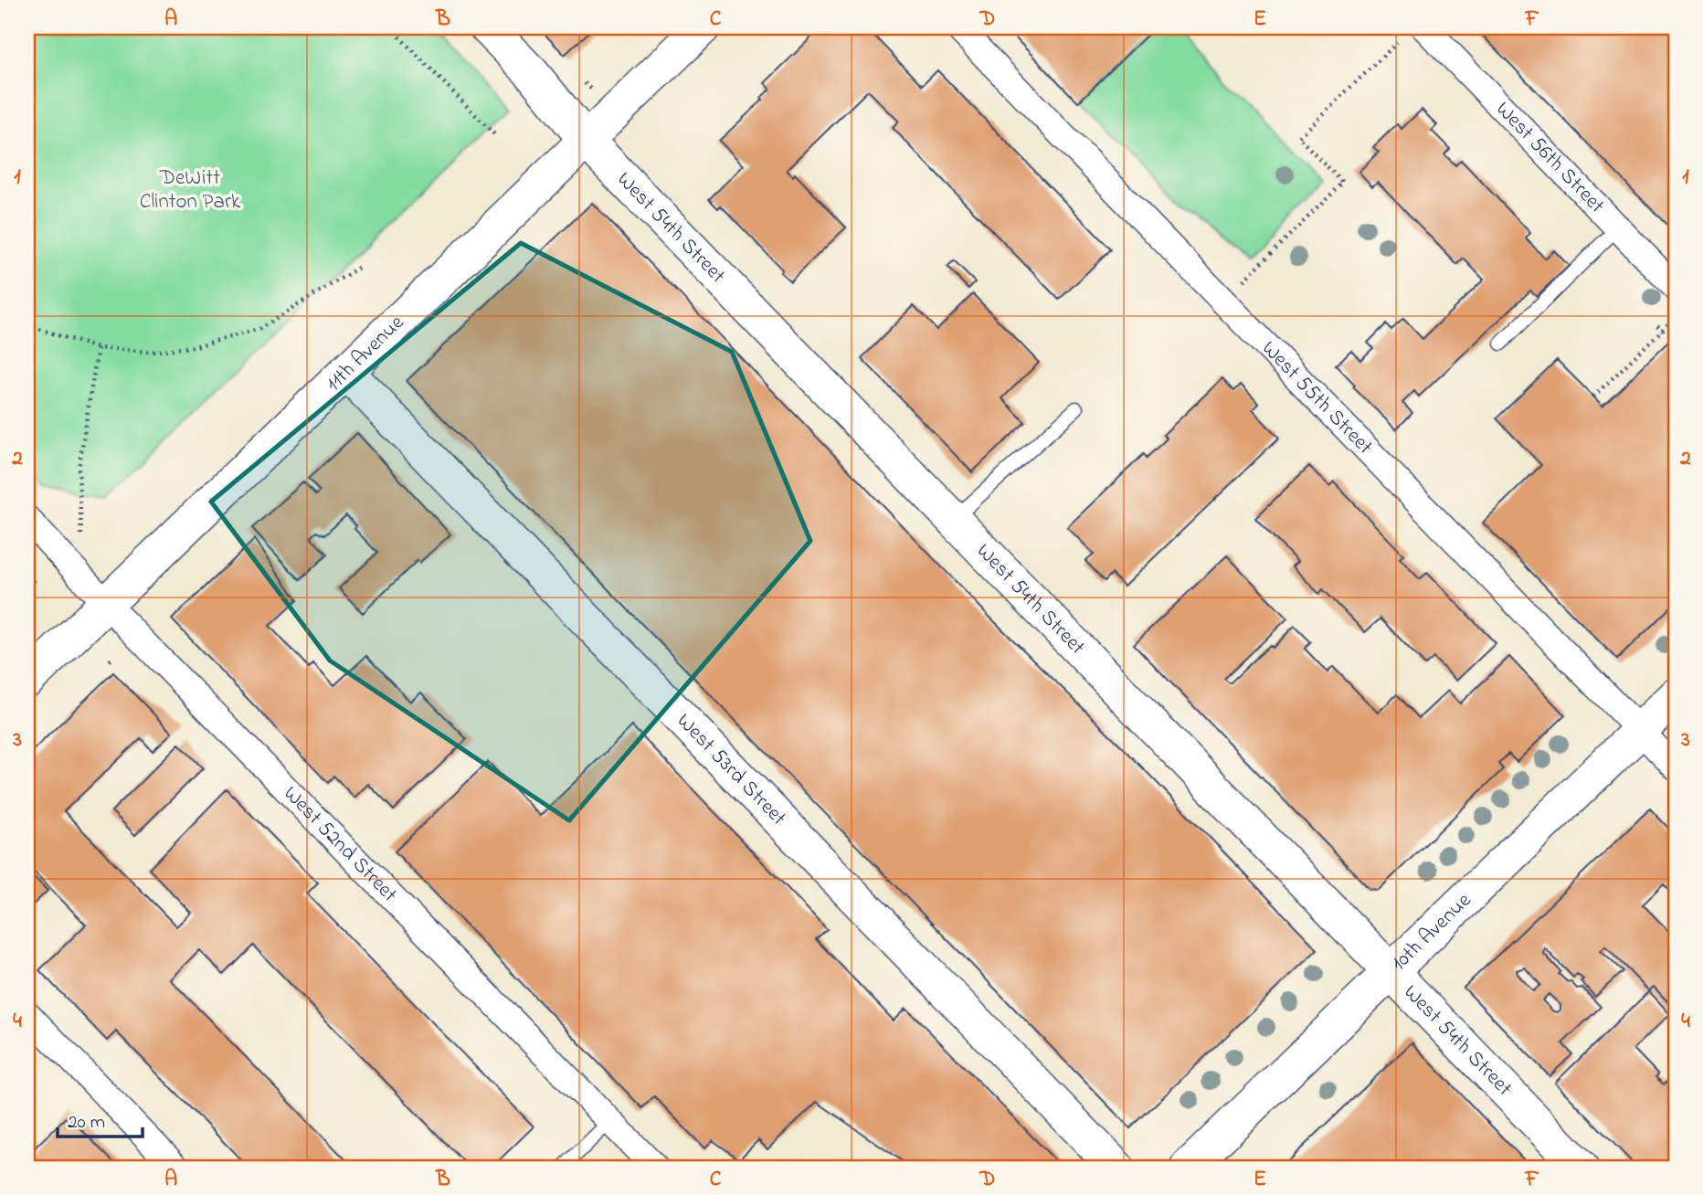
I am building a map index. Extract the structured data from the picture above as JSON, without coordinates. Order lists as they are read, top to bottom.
{
  "streets": {
    "main road": [
      "West 54th Street",
      "11th Avenue",
      "West 53rd Street",
      "10th Avenue"
    ],
    "street": ["West 56th Street", "West 55th Street", "West 52nd Street"]
  },
  "crossings": [
    ["West 54th Street", "11th Avenue"],
    ["West 54th Street", "10th Avenue"],
    ["11th Avenue", "West 53rd Street"],
    ["11th Avenue", "West 52nd Street"],
    ["West 55th Street", "10th Avenue"]
  ],
  "parks": ["DeWitt Clinton Park"],
  "scale_bar": "20 m",
  "grid": {
    "columns": [
      "A",
      "B",
      "C",
      "D",
      "E",
      "F"
    ],
    "rows": [
      "1",
      "2",
      "3",
      "4"
    ]
  }
}
